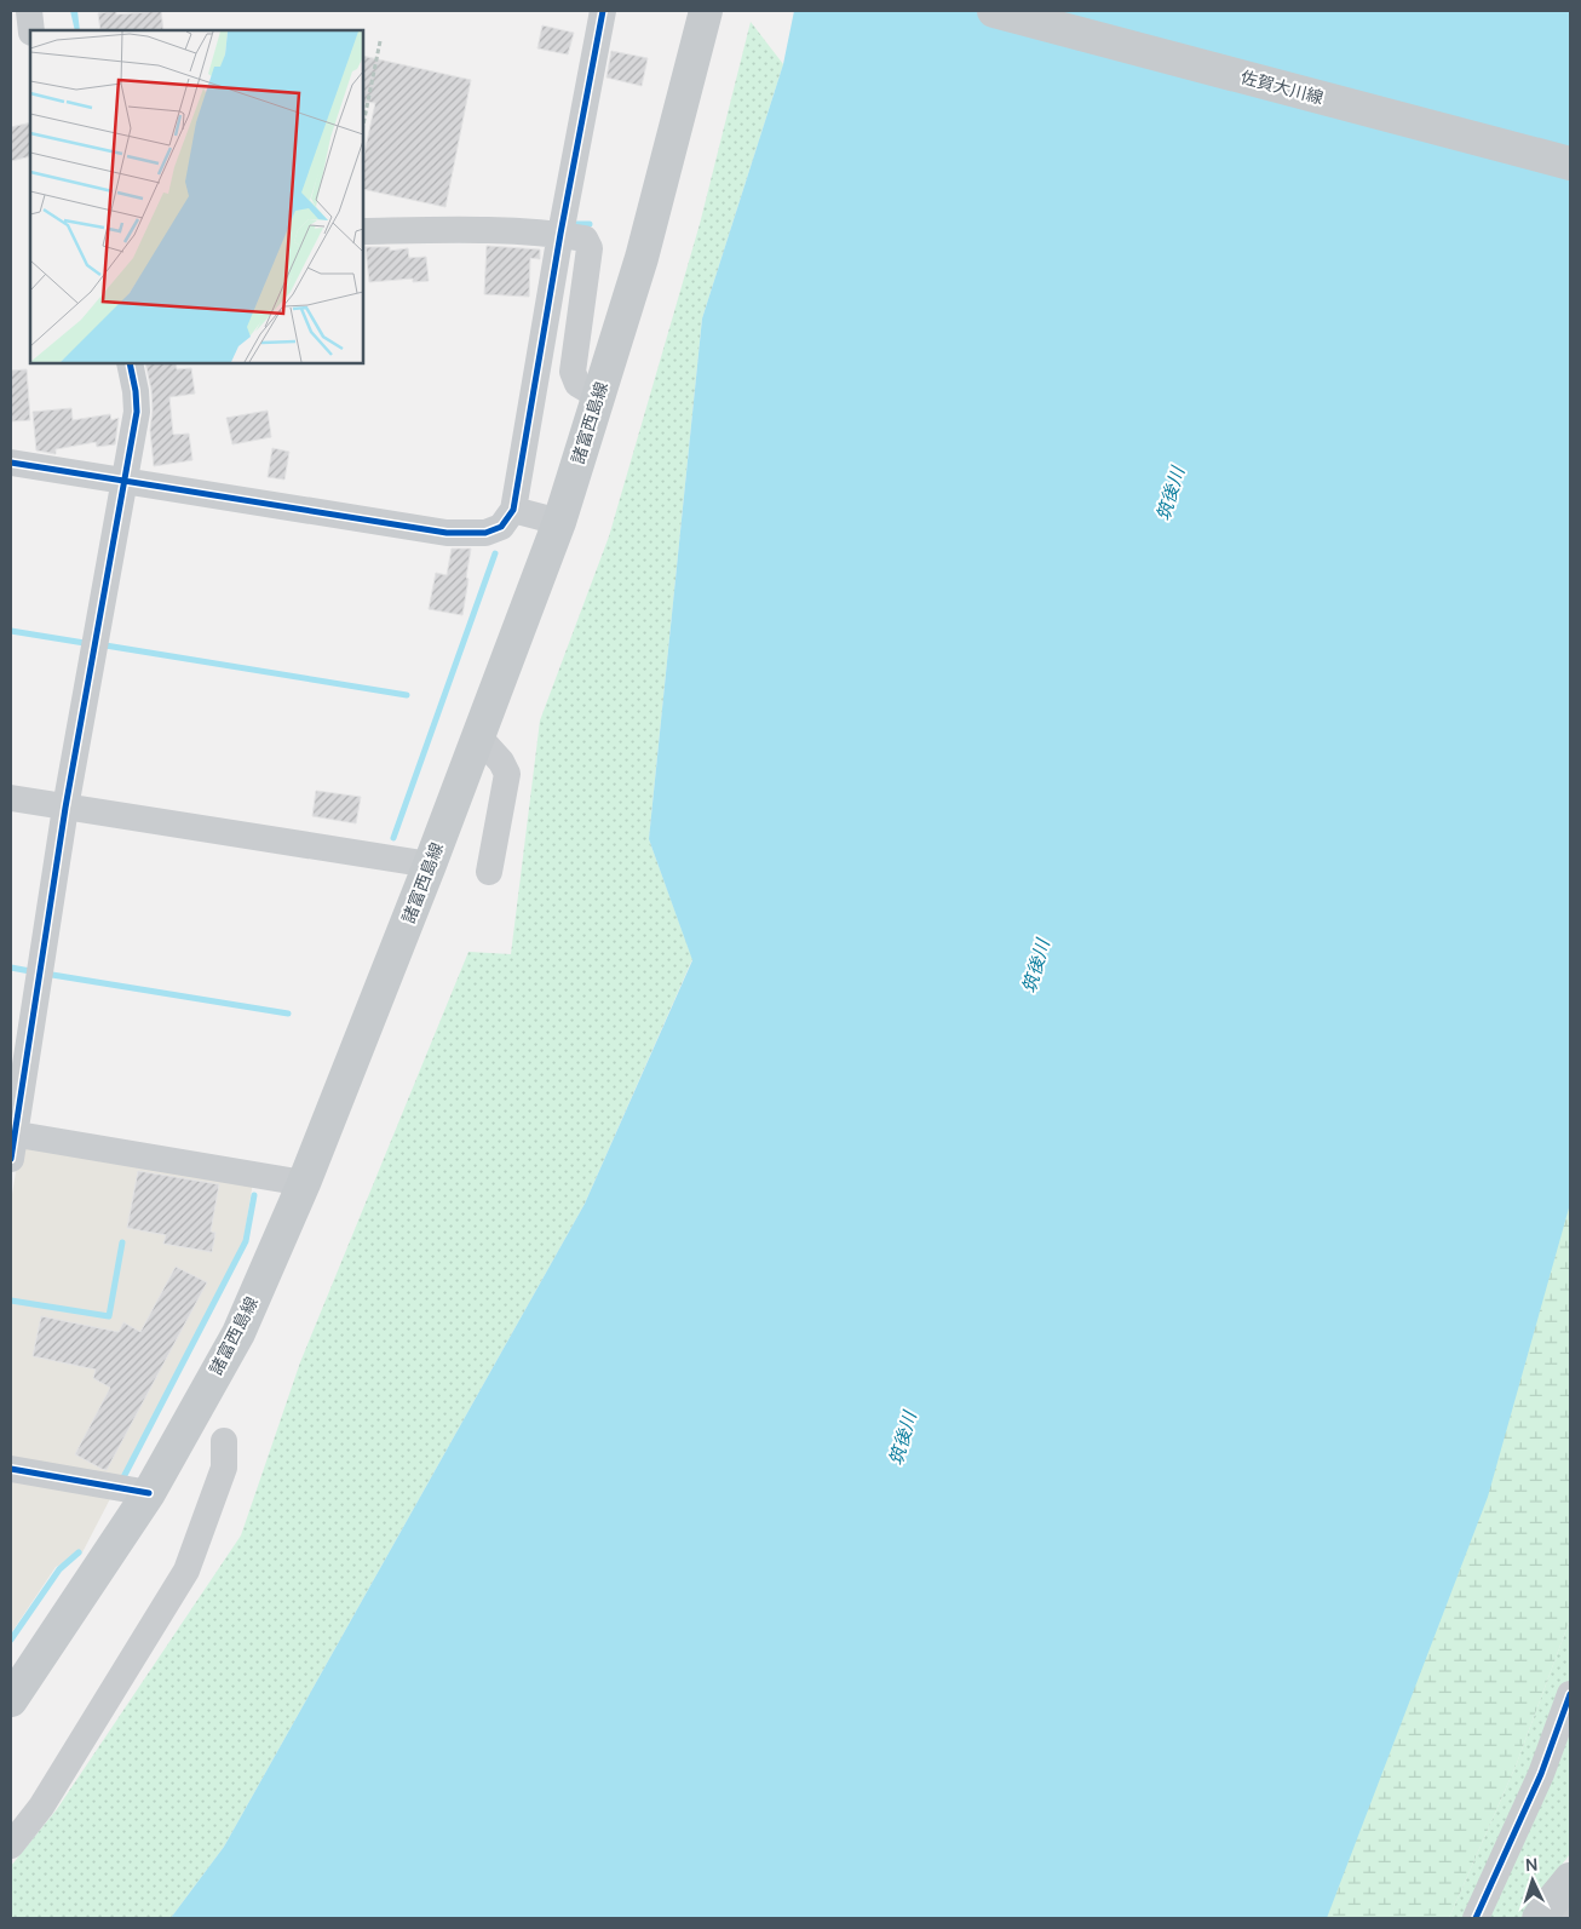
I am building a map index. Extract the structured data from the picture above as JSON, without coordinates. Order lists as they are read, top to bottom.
{
  "streets": {
    "main road": ["佐賀大川線", "諸富西島線"]
  },
  "water": ["筑後川"],
  "north": "top"
}
